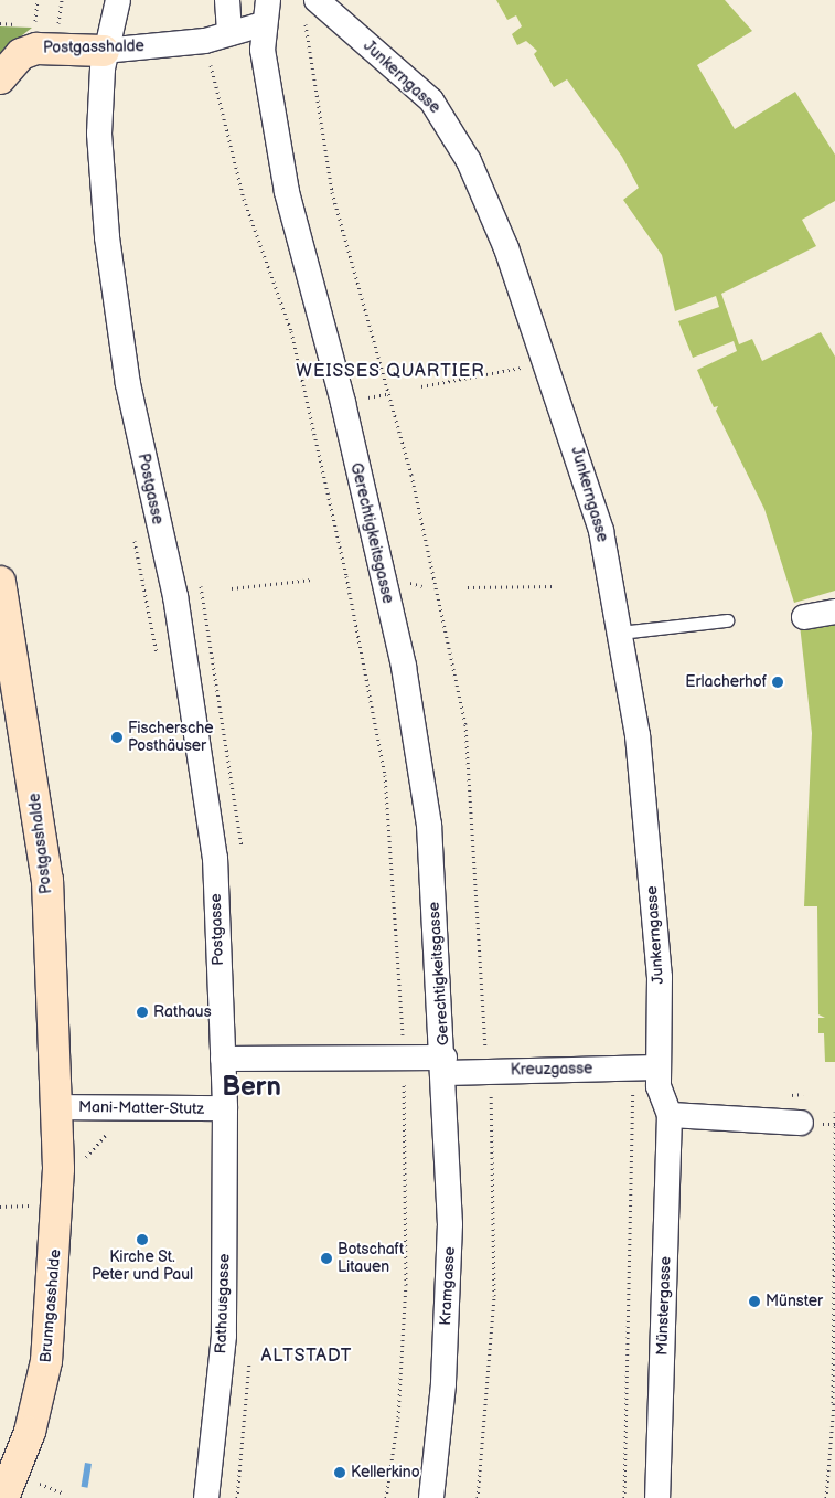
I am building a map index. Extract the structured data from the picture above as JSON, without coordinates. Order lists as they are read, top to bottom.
{
  "streets": {
    "street": [
      "Postgasshalde",
      "Junkerngasse",
      "Postgasse",
      "Gerechtigkeitsgasse",
      "Kreuzgasse",
      "Mani-Matter-Stutz",
      "Kramgasse",
      "Rathausgasse",
      "Brunngasshalde",
      "Münstergasse"
    ]
  },
  "crossings": [
    ["Postgasshalde", "Postgasse"],
    ["Postgasshalde", "Gerechtigkeitsgasse"],
    ["Postgasshalde", "Mani-Matter-Stutz"],
    ["Postgasshalde", "Brunngasshalde"],
    ["Junkerngasse", "Kreuzgasse"],
    ["Junkerngasse", "Münstergasse"],
    ["Postgasse", "Kreuzgasse"],
    ["Postgasse", "Rathausgasse"],
    ["Gerechtigkeitsgasse", "Kreuzgasse"],
    ["Gerechtigkeitsgasse", "Kramgasse"],
    ["Kreuzgasse", "Kramgasse"],
    ["Kreuzgasse", "Rathausgasse"],
    ["Kreuzgasse", "Münstergasse"],
    ["Mani-Matter-Stutz", "Rathausgasse"],
    ["Mani-Matter-Stutz", "Brunngasshalde"]
  ],
  "districts": ["WEISSES QUARTIER", "Bern", "ALTSTADT"],
  "places": [
    "Erlacherhof",
    "Fischersche Posthäuser",
    "Rathaus",
    "Kirche St. Peter und Paul",
    "Botschaft Litauen",
    "Münster",
    "Kellerkino"
  ]
}
